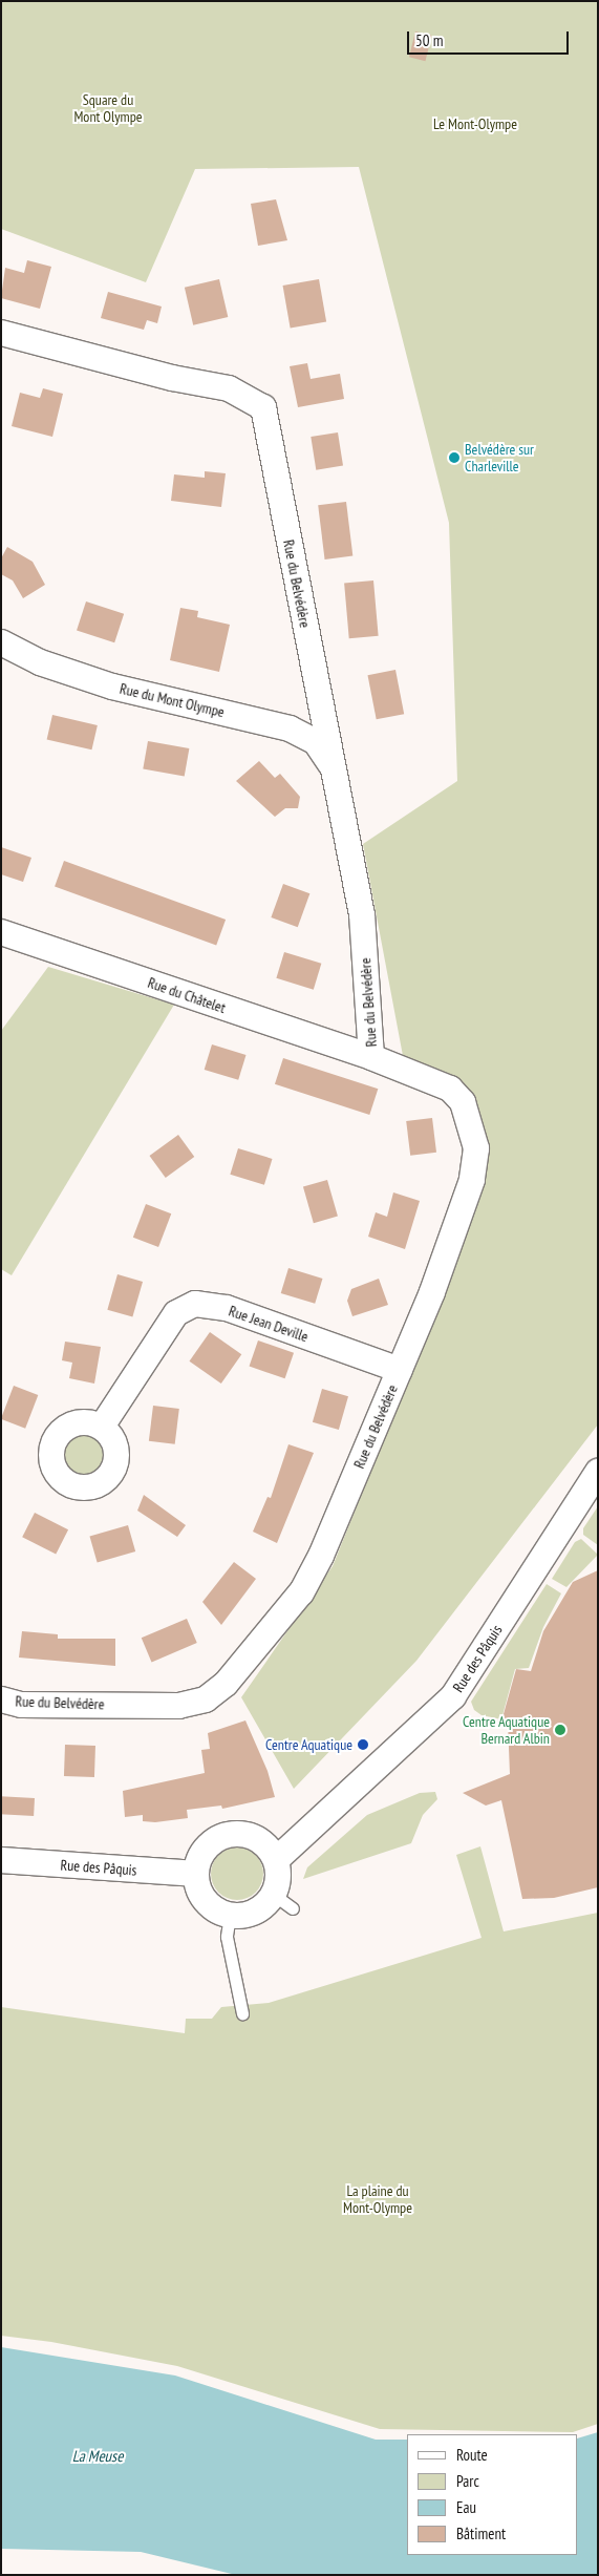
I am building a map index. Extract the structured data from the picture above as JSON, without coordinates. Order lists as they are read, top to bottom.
{
  "streets": {
    "street": [
      "Rue du Belvédère",
      "Rue du Mont Olympe",
      "Rue du Châtelet",
      "Rue Jean Deville",
      "Rue des Pâquis"
    ]
  },
  "crossings": [
    ["Rue du Belvédère", "Rue du Mont Olympe"],
    ["Rue du Belvédère", "Rue du Châtelet"],
    ["Rue du Belvédère", "Rue Jean Deville"]
  ],
  "water": ["La Meuse"],
  "parks": ["Square du Mont Olympe", "Le Mont-Olympe", "La plaine du Mont-Olympe"],
  "places": ["Belvédère sur Charleville", "Centre Aquatique Bernard Albin", "Centre Aquatique"],
  "legend": [
    "Route",
    "Parc",
    "Eau",
    "Bâtiment"
  ],
  "scale_bar": "50 m"
}
